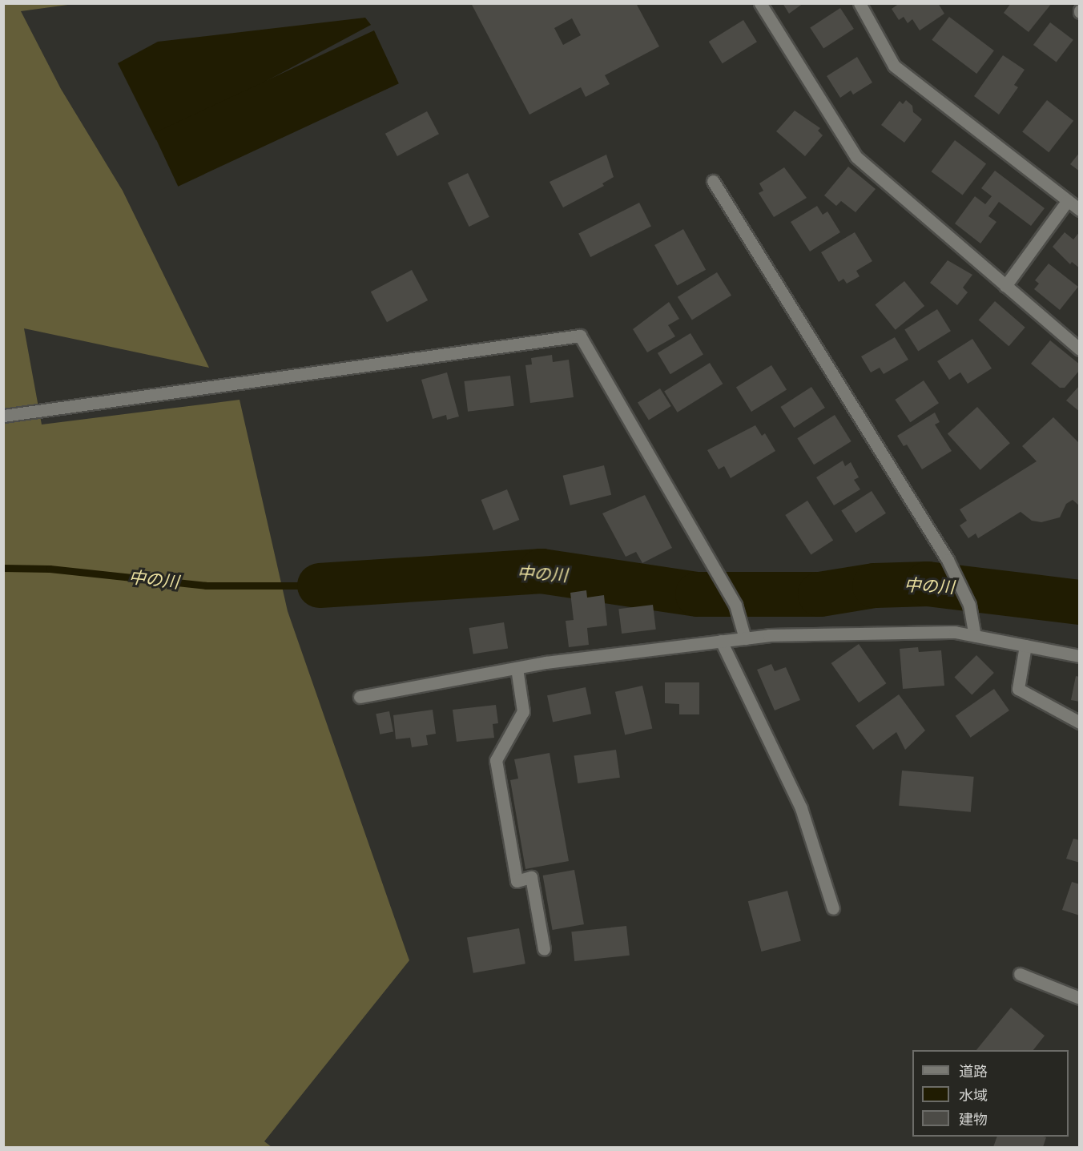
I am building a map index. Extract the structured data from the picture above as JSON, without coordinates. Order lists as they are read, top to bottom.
{
  "water": ["中の川"],
  "legend": ["道路", "水域", "建物"]
}
